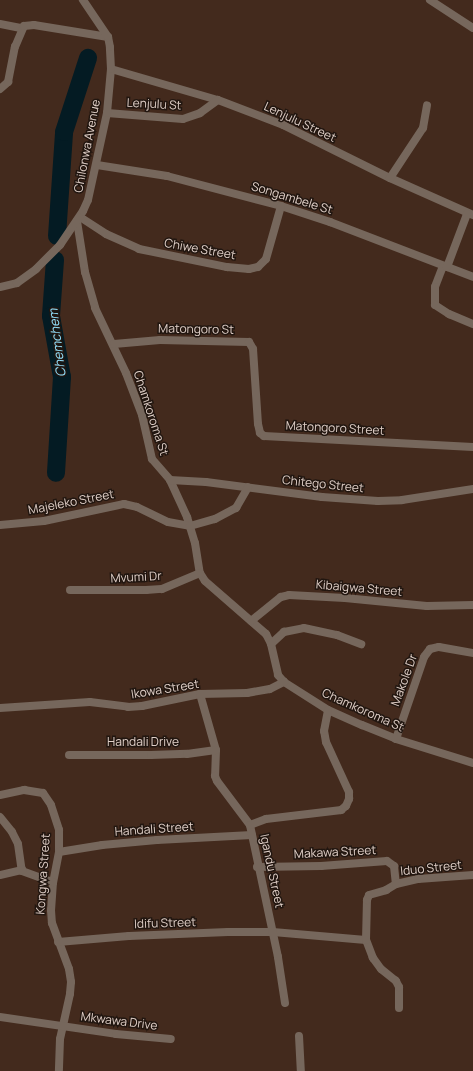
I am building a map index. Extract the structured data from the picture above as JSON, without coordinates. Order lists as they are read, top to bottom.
{
  "streets": {
    "street": [
      "Lenjulu St",
      "Lenjulu Street",
      "Chilonwa Avenue",
      "Songambele St",
      "Chiwe Street",
      "Matongoro St",
      "Chamkoroma St",
      "Matongoro Street",
      "Chitego Street",
      "Majeleko Street",
      "Mvumi Dr",
      "Kibaigwa Street",
      "Makole Dr",
      "Ikowa Street",
      "Handali Drive",
      "Handali Street",
      "Makawa Street",
      "Iduo Street",
      "Igandu Street",
      "Kongwa Street",
      "Idifu Street",
      "Mkwawa Drive"
    ]
  },
  "crossings": [
    ["Lenjulu St", "Lenjulu Street"],
    ["Lenjulu St", "Chilonwa Avenue"],
    ["Lenjulu Street", "Chilonwa Avenue"],
    ["Chilonwa Avenue", "Songambele St"],
    ["Chilonwa Avenue", "Chiwe Street"],
    ["Chilonwa Avenue", "Chamkoroma St"],
    ["Songambele St", "Chiwe Street"],
    ["Chiwe Street", "Chamkoroma St"],
    ["Matongoro St", "Chamkoroma St"],
    ["Matongoro St", "Matongoro Street"],
    ["Chamkoroma St", "Chitego Street"],
    ["Chamkoroma St", "Majeleko Street"],
    ["Chamkoroma St", "Mvumi Dr"],
    ["Chamkoroma St", "Kibaigwa Street"],
    ["Chamkoroma St", "Makole Dr"],
    ["Chamkoroma St", "Ikowa Street"],
    ["Chamkoroma St", "Igandu Street"],
    ["Handali Street", "Igandu Street"],
    ["Handali Street", "Kongwa Street"],
    ["Makawa Street", "Iduo Street"],
    ["Makawa Street", "Igandu Street"],
    ["Igandu Street", "Idifu Street"],
    ["Kongwa Street", "Idifu Street"],
    ["Kongwa Street", "Mkwawa Drive"]
  ],
  "water": ["Chemchem"]
}
